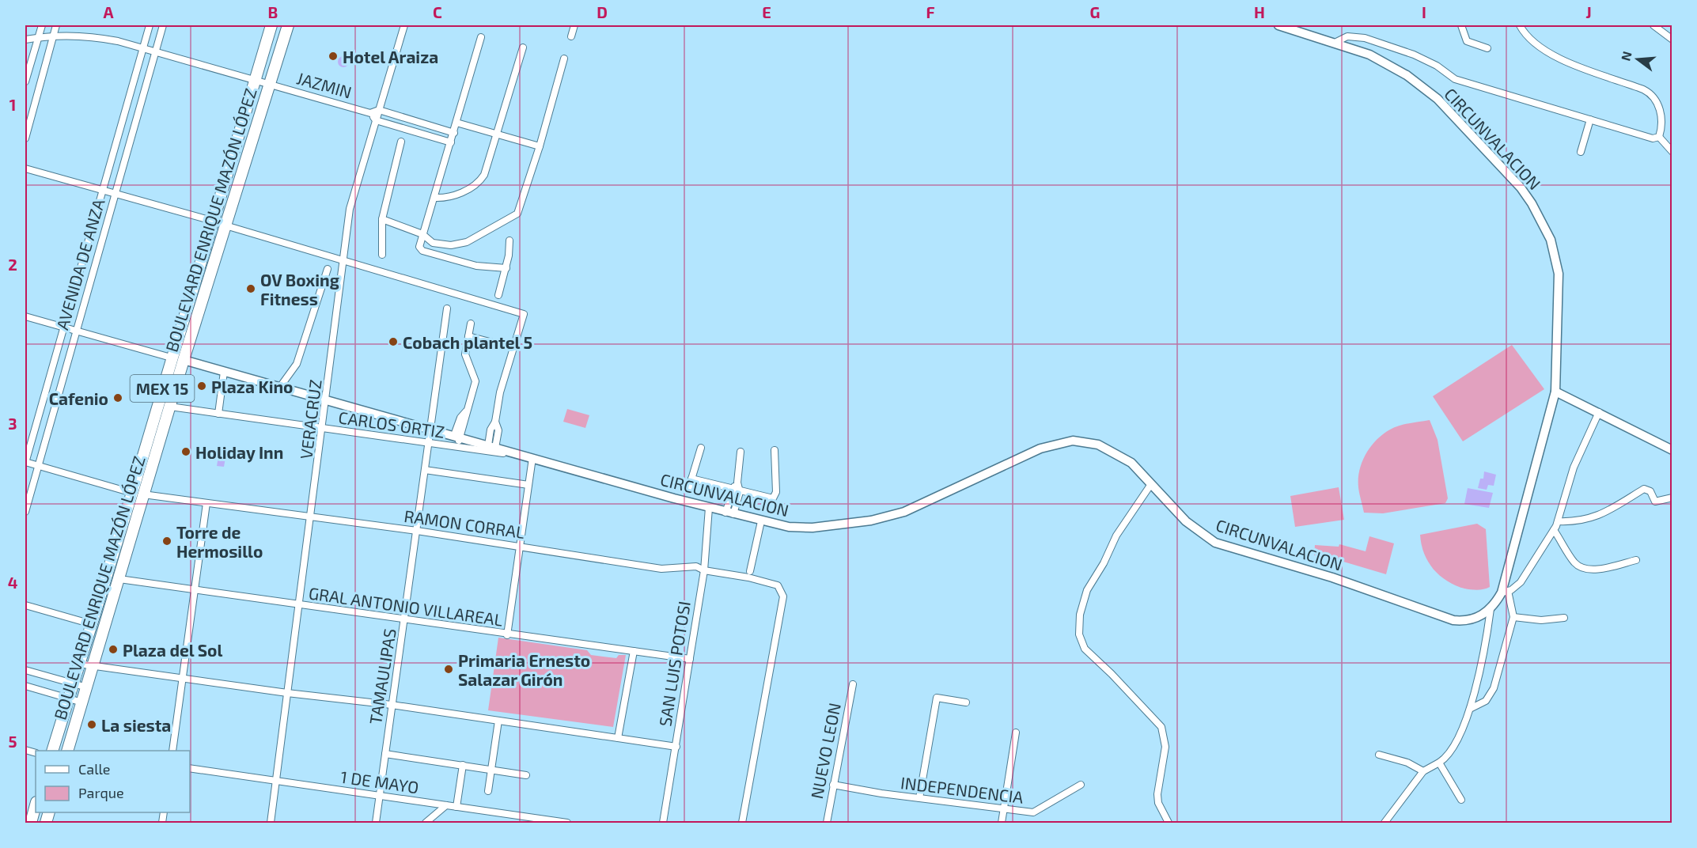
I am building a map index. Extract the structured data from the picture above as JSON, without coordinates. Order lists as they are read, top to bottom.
{
  "streets": {
    "main road": ["BOULEVARD ENRIQUE MAZÓN LÓPEZ", "MEX 15"],
    "street": [
      "JAZMIN",
      "CIRCUNVALACION",
      "AVENIDA DE ANZA",
      "VERACRUZ",
      "CARLOS ORTIZ",
      "RAMON CORRAL",
      "GRAL ANTONIO VILLAREAL",
      "SAN LUIS POTOSI",
      "TAMAULIPAS",
      "NUEVO LEON",
      "1 DE MAYO",
      "INDEPENDENCIA"
    ]
  },
  "crossings": [
    ["JAZMIN", "BOULEVARD ENRIQUE MAZÓN LÓPEZ"],
    ["JAZMIN", "AVENIDA DE ANZA"],
    ["JAZMIN", "MEX 15"],
    ["JAZMIN", "VERACRUZ"],
    ["CIRCUNVALACION", "BOULEVARD ENRIQUE MAZÓN LÓPEZ"],
    ["CIRCUNVALACION", "VERACRUZ"],
    ["CIRCUNVALACION", "CARLOS ORTIZ"],
    ["CIRCUNVALACION", "SAN LUIS POTOSI"],
    ["CIRCUNVALACION", "TAMAULIPAS"],
    ["BOULEVARD ENRIQUE MAZÓN LÓPEZ", "CARLOS ORTIZ"],
    ["BOULEVARD ENRIQUE MAZÓN LÓPEZ", "RAMON CORRAL"],
    ["BOULEVARD ENRIQUE MAZÓN LÓPEZ", "GRAL ANTONIO VILLAREAL"],
    ["VERACRUZ", "CARLOS ORTIZ"],
    ["VERACRUZ", "RAMON CORRAL"],
    ["VERACRUZ", "GRAL ANTONIO VILLAREAL"],
    ["VERACRUZ", "1 DE MAYO"],
    ["CARLOS ORTIZ", "TAMAULIPAS"],
    ["RAMON CORRAL", "SAN LUIS POTOSI"],
    ["RAMON CORRAL", "TAMAULIPAS"],
    ["GRAL ANTONIO VILLAREAL", "SAN LUIS POTOSI"],
    ["GRAL ANTONIO VILLAREAL", "TAMAULIPAS"],
    ["TAMAULIPAS", "1 DE MAYO"],
    ["NUEVO LEON", "INDEPENDENCIA"]
  ],
  "places": [
    "Hotel Araiza",
    "OV Boxing Fitness",
    "Cobach plantel 5",
    "Plaza Kino",
    "Cafenio",
    "Holiday Inn",
    "Torre de Hermosillo",
    "Plaza del Sol",
    "Primaria Ernesto Salazar Girón",
    "La siesta"
  ],
  "legend": ["Calle", "Parque"],
  "north": "left",
  "grid": {
    "columns": [
      "A",
      "B",
      "C",
      "D",
      "E",
      "F",
      "G",
      "H",
      "I",
      "J"
    ],
    "rows": [
      "1",
      "2",
      "3",
      "4",
      "5"
    ]
  }
}
